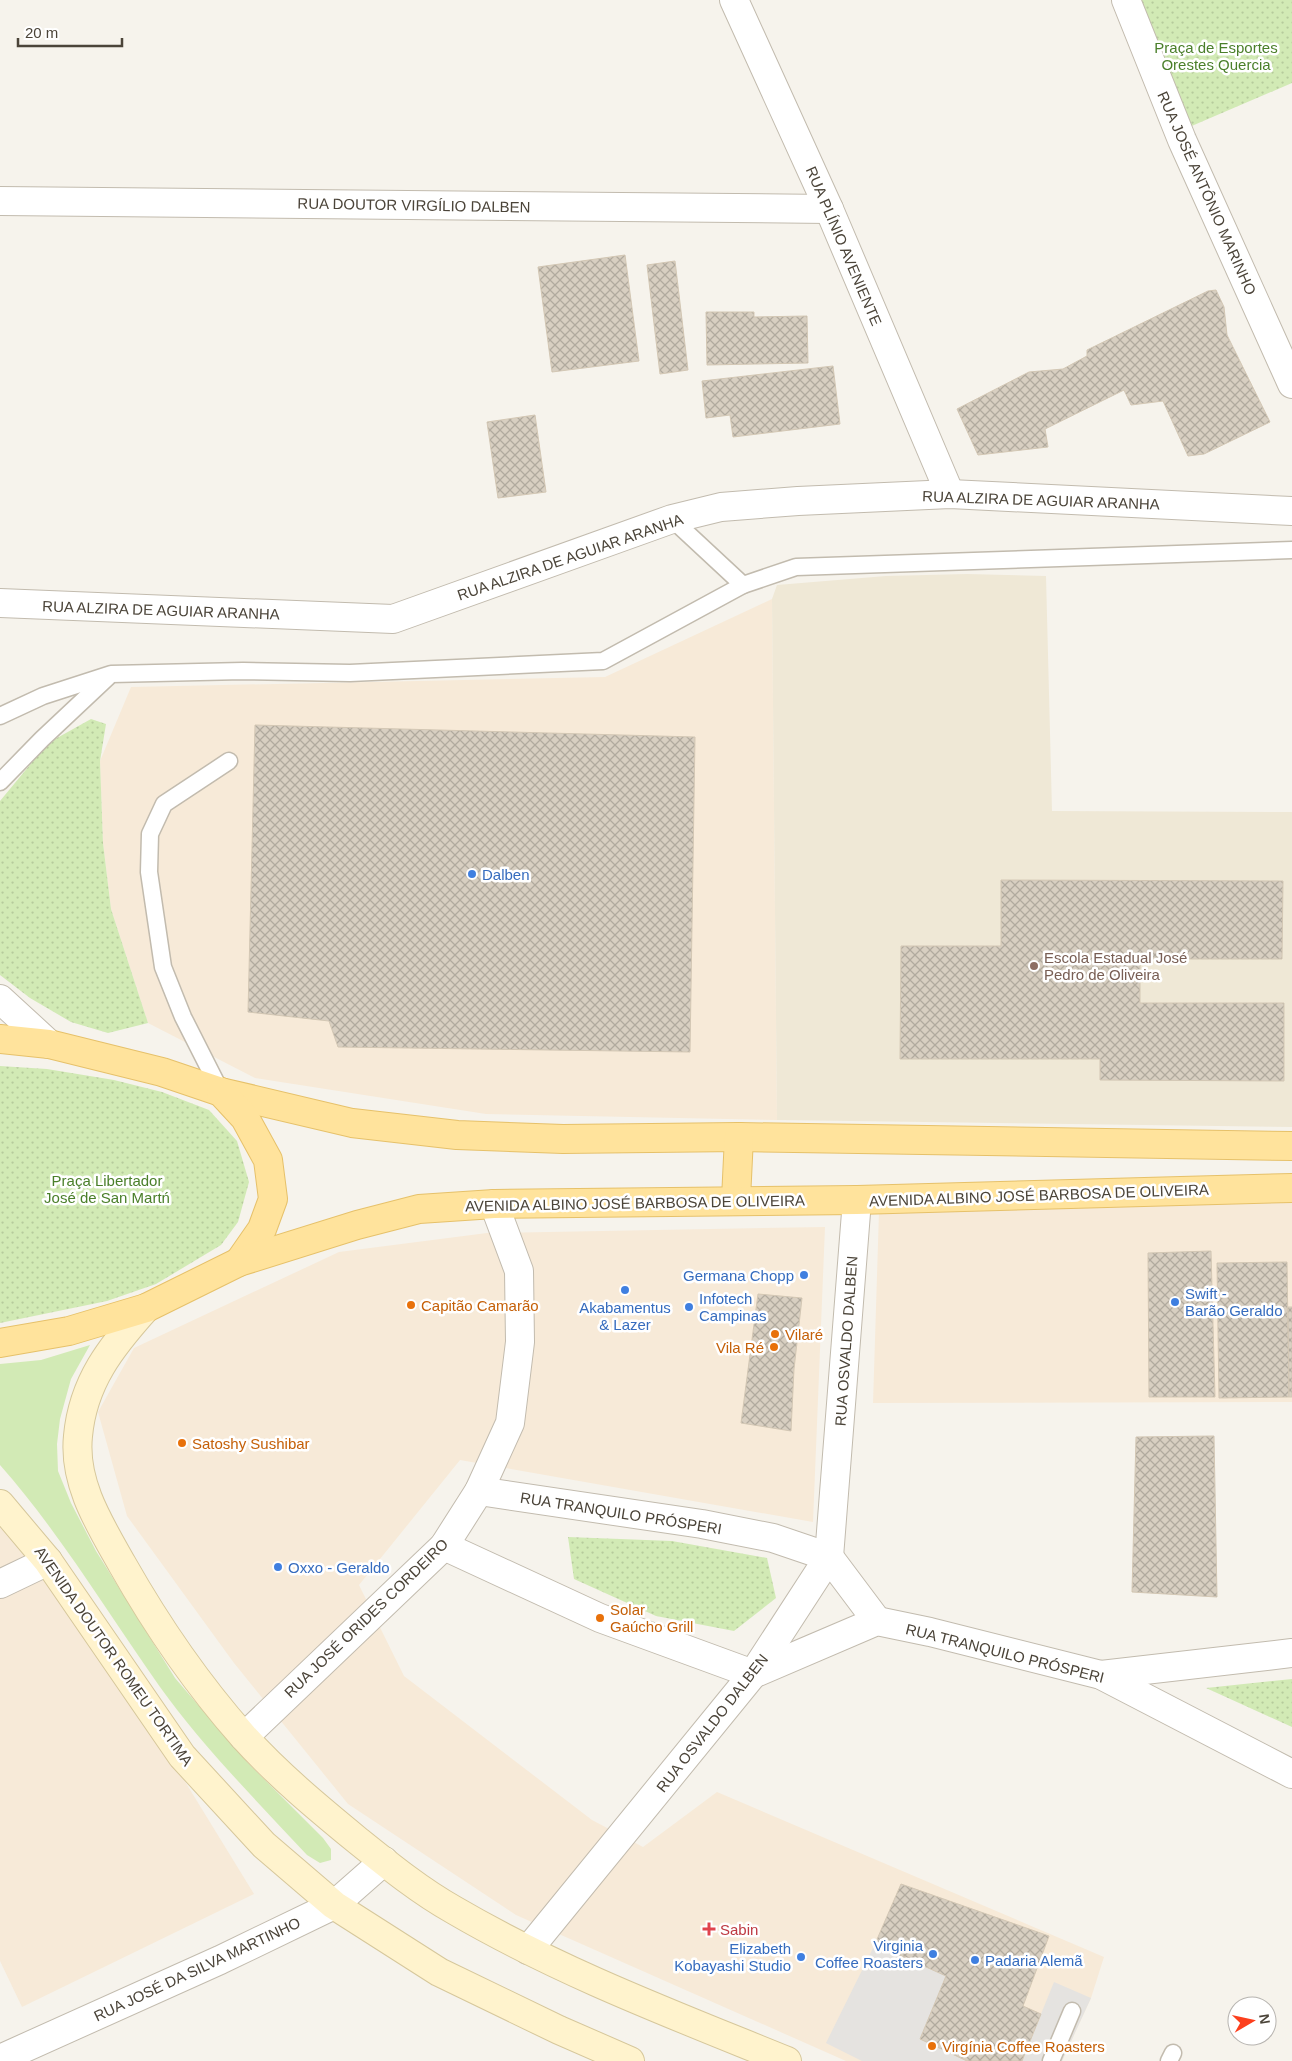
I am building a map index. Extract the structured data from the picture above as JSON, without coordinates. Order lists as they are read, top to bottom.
{
  "streets": {
    "main road": ["AVENIDA ALBINO JOSÉ BARBOSA DE OLIVEIRA", "AVENIDA DOUTOR ROMEU TORTIMA"],
    "street": [
      "RUA JOSÉ ANTÔNIO MARINHO",
      "RUA DOUTOR VIRGÍLIO DALBEN",
      "RUA PLÍNIO AVENIENTE",
      "RUA ALZIRA DE AGUIAR ARANHA",
      "RUA OSVALDO DALBEN",
      "RUA TRANQUILO PRÓSPERI",
      "RUA JOSÉ ORIDES CORDEIRO",
      "RUA JOSÉ DA SILVA MARTINHO"
    ]
  },
  "crossings": [
    ["RUA DOUTOR VIRGÍLIO DALBEN", "RUA PLÍNIO AVENIENTE"],
    ["RUA PLÍNIO AVENIENTE", "RUA ALZIRA DE AGUIAR ARANHA"],
    ["AVENIDA ALBINO JOSÉ BARBOSA DE OLIVEIRA", "RUA OSVALDO DALBEN"],
    ["AVENIDA ALBINO JOSÉ BARBOSA DE OLIVEIRA", "RUA JOSÉ ORIDES CORDEIRO"],
    ["RUA OSVALDO DALBEN", "RUA TRANQUILO PRÓSPERI"],
    ["RUA TRANQUILO PRÓSPERI", "RUA JOSÉ ORIDES CORDEIRO"],
    ["AVENIDA DOUTOR ROMEU TORTIMA", "RUA JOSÉ DA SILVA MARTINHO"]
  ],
  "parks": ["Praça de Esportes Orestes Quercia", "Praça Libertador José de San Martń"],
  "places": {
    "other": [
      "Dalben",
      "Escola Estadual José Pedro de Oliveira",
      "Germana Chopp",
      "Akabamentus & Lazer",
      "Swift - Barão Geraldo",
      "Capitão Camarão",
      "Infotech Campinas",
      "Vilaré",
      "Vila Ré",
      "Satoshy Sushibar",
      "Oxxo - Geraldo",
      "Solar Gaúcho Grill",
      "Virginia Coffee Roasters",
      "Elizabeth Kobayashi Studio",
      "Padaria Alemã",
      "Virgínia Coffee Roasters"
    ],
    "health": ["Sabin"]
  },
  "scale_bar": "20 m",
  "north": "right"
}
